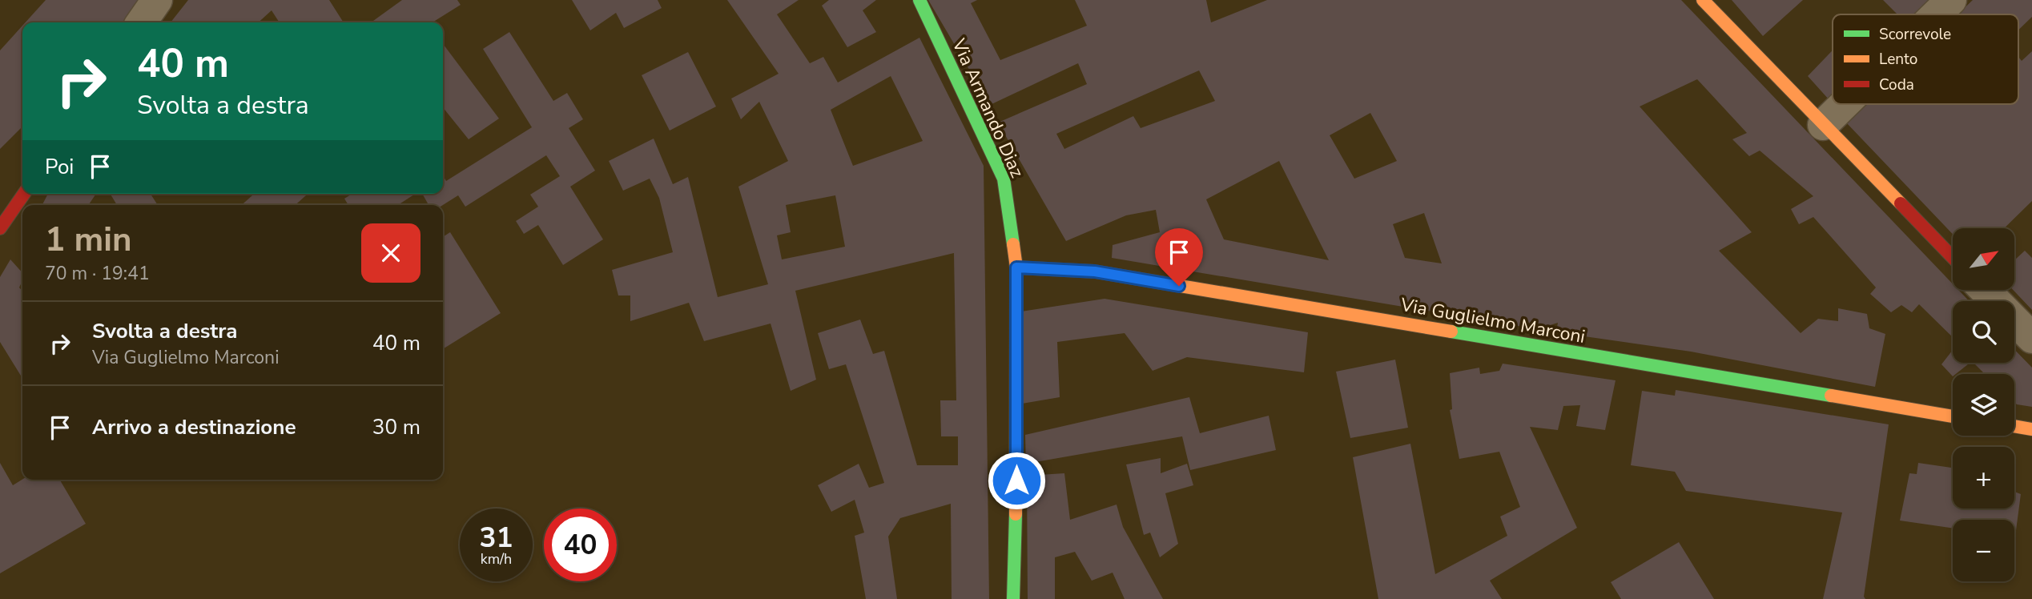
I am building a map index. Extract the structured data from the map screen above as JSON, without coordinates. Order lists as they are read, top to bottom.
{
  "streets": {
    "street": ["Via Armando Diaz", "Via Guglielmo Marconi"]
  },
  "crossings": [
    ["Via Armando Diaz", "Via Guglielmo Marconi"]
  ],
  "legend": ["Scorrevole", "Lento", "Coda"],
  "north": "top right",
  "page": {
    "turn": ["40 m", "Svolta a destra"],
    "then": "Poi",
    "heading": ["1 min", "70 m · 19:41"],
    "map_buttons": ["+", "−"],
    "list": [
      {
        "name": "Svolta a destra",
        "note": "Via Guglielmo Marconi",
        "value": "40 m"
      },
      {
        "name": "Arrivo a destinazione",
        "value": "30 m"
      }
    ],
    "speed": "31 km/h",
    "limit": "40"
  }
}
